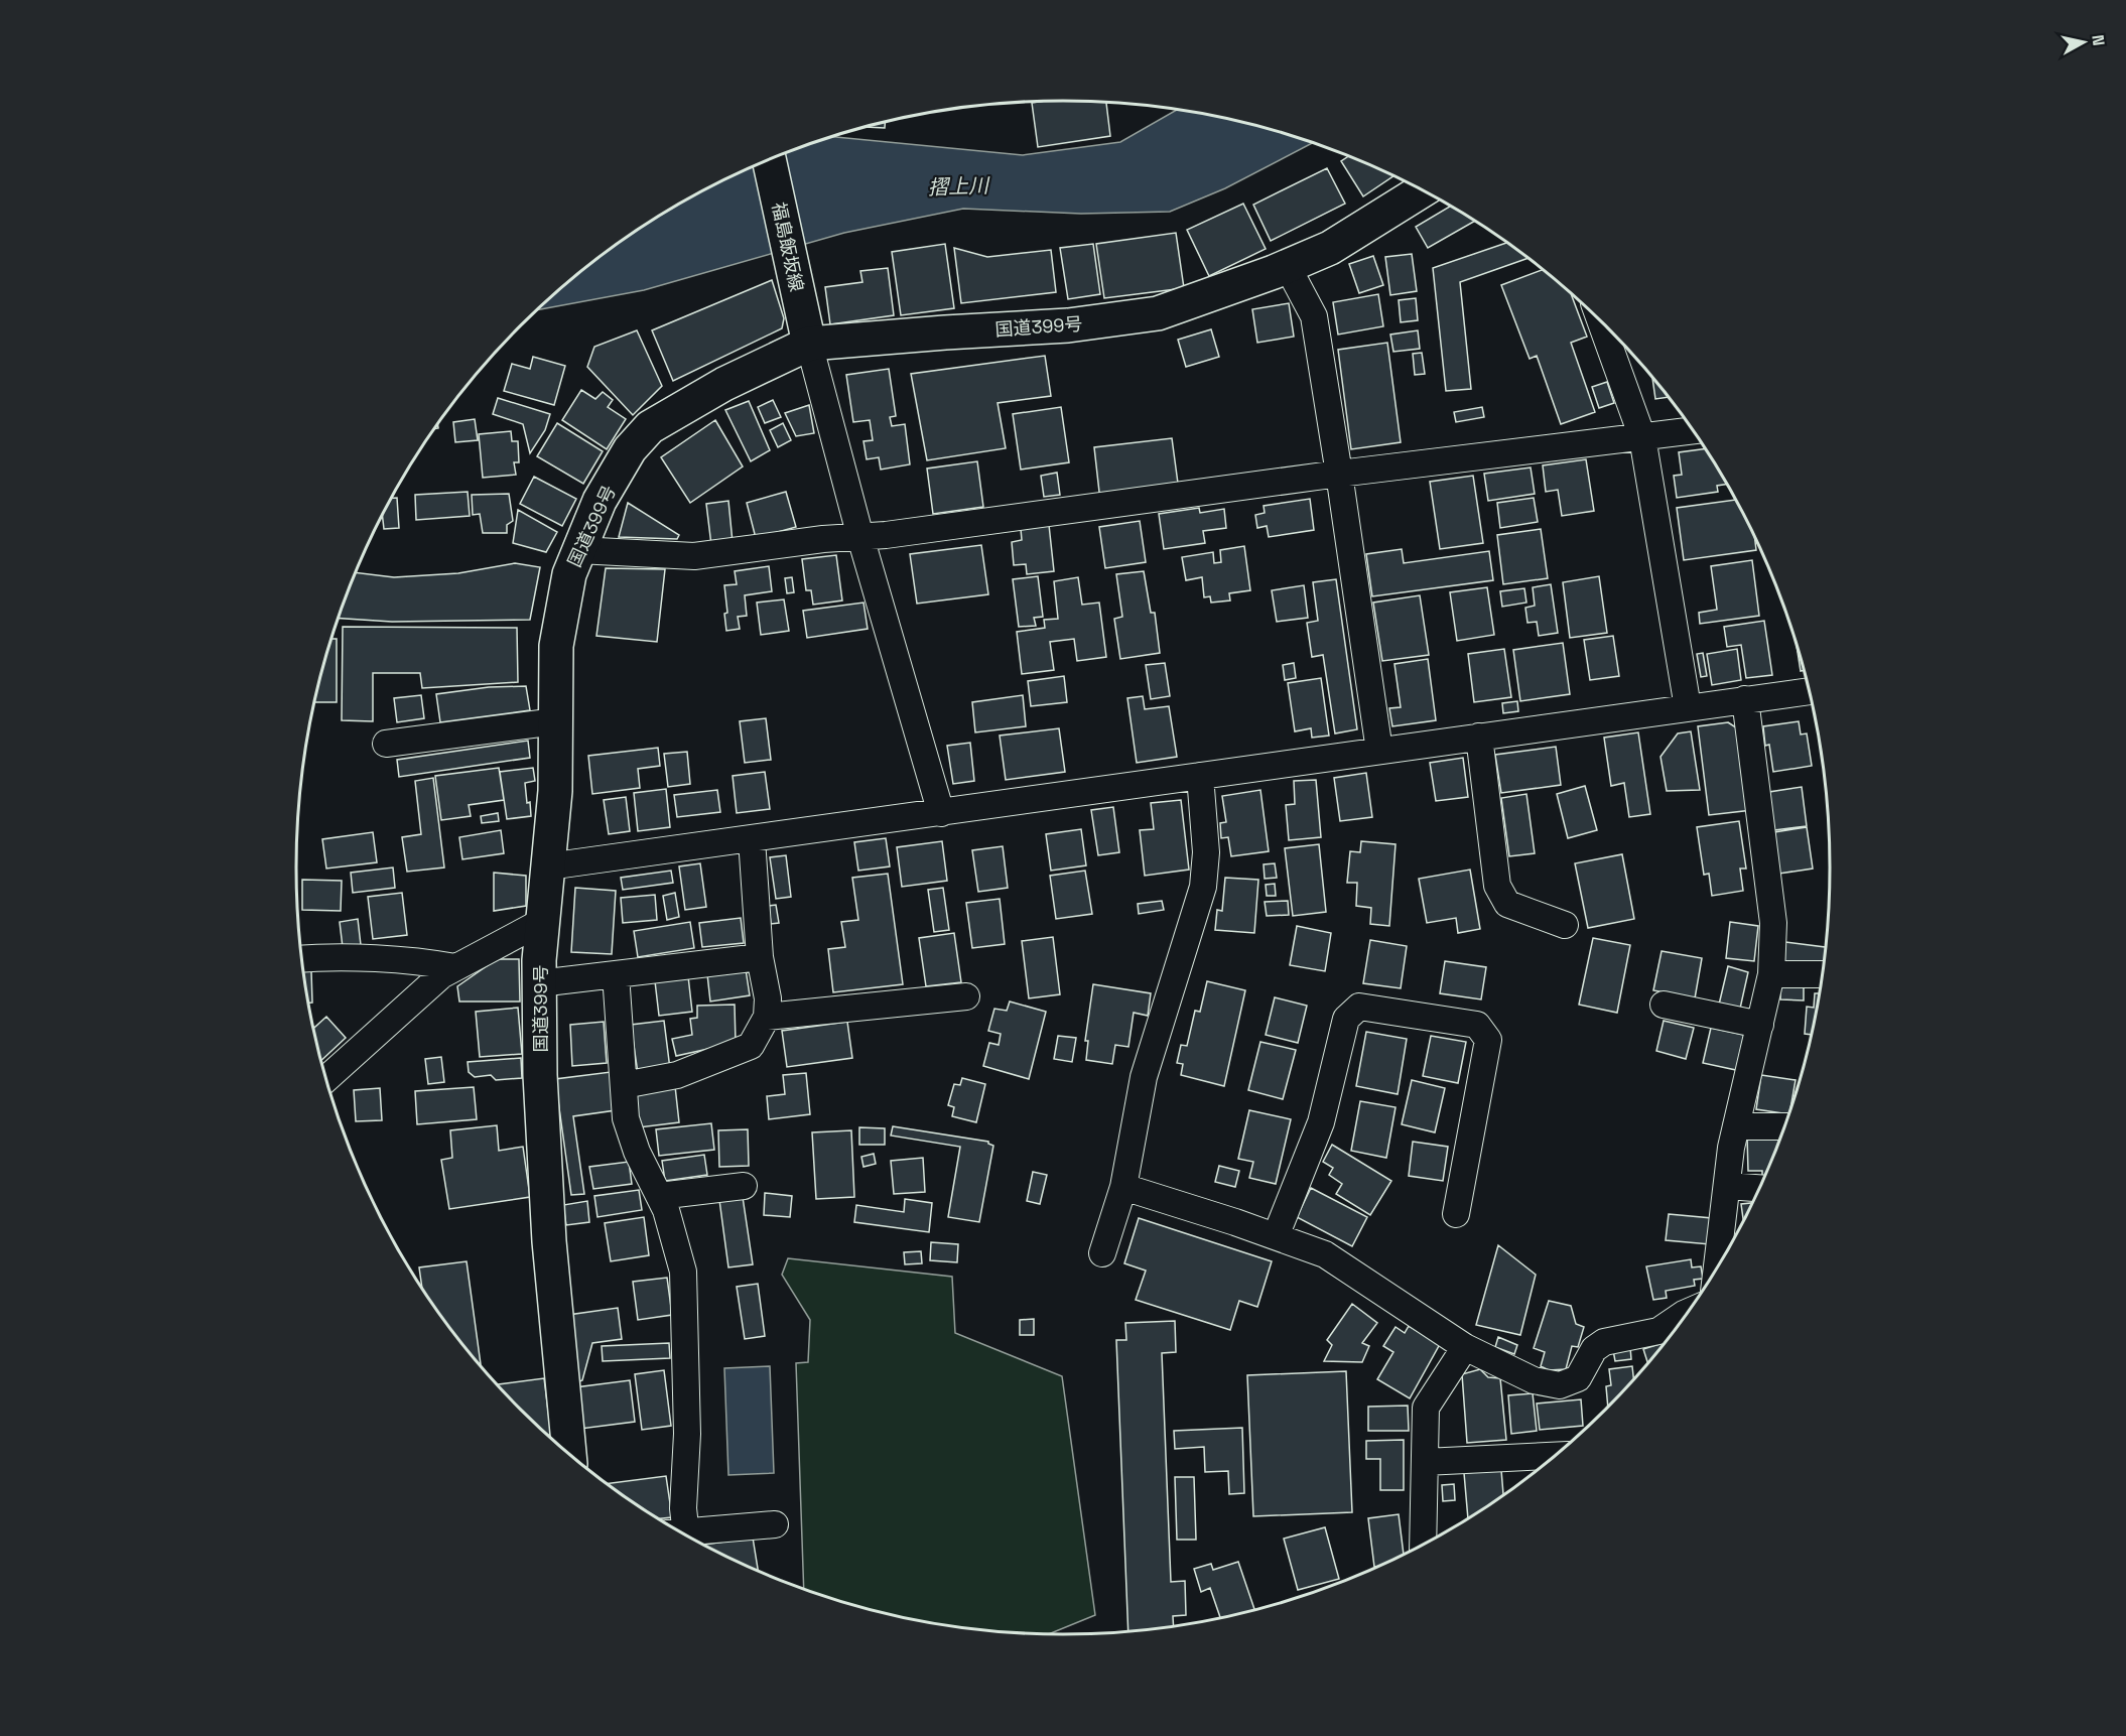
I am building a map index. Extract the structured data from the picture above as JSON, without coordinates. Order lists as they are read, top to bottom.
{
  "streets": {
    "main road": ["福島飯坂線", "国道399号"]
  },
  "crossings": [
    ["福島飯坂線", "国道399号"]
  ],
  "water": ["摺上川"],
  "north": "right"
}
